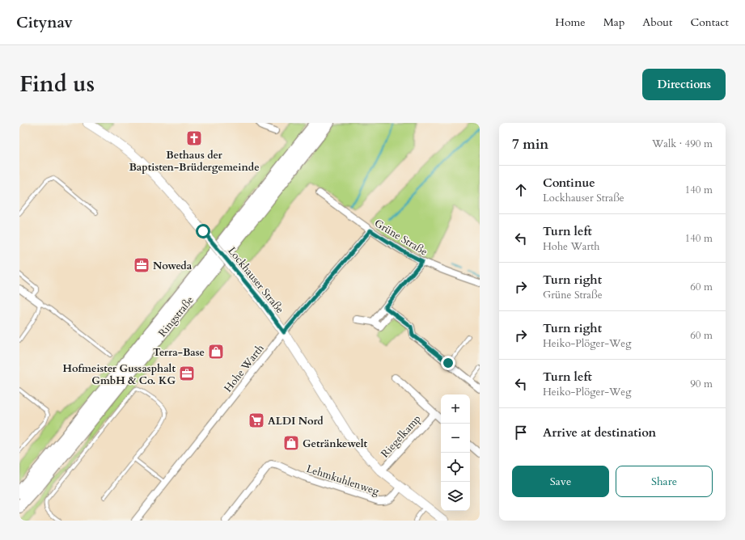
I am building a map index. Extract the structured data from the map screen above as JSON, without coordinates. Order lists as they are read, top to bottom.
{
  "streets": {
    "highway": ["Ringstraße"],
    "street": [
      "Grüne Straße",
      "Lockhauser Straße",
      "Hohe Warth",
      "Riegelkamp",
      "Lehmkuhlenweg"
    ]
  },
  "crossings": [
    ["Grüne Straße", "Hohe Warth"],
    ["Lockhauser Straße", "Hohe Warth"],
    ["Lockhauser Straße", "Riegelkamp"],
    ["Lockhauser Straße", "Lehmkuhlenweg"]
  ],
  "places": {
    "church": ["Bethaus der Baptisten-Brüdergemeinde"],
    "office": ["Noweda", "Hofmeister Gussasphalt GmbH & Co. KG"],
    "shop": ["Terra-Base", "Getränkewelt"],
    "supermarket": ["ALDI Nord"]
  },
  "page": {
    "header": "Citynav",
    "nav": [
      "Home",
      "Map",
      "About",
      "Contact"
    ],
    "title": "Find us",
    "buttons": [
      "Directions",
      ["Save", "Share"]
    ],
    "heading": ["7 min", "Walk · 490 m"],
    "list": [
      ["Continue", "Lockhauser Straße", "140 m"],
      ["Turn left", "Hohe Warth", "140 m"],
      ["Turn right", "Grüne Straße", "60 m"],
      ["Turn right", "Heiko-Plöger-Weg", "60 m"],
      ["Turn left", "Heiko-Plöger-Weg", "90 m"],
      "Arrive at destination"
    ],
    "map_buttons": ["+", "−"]
  }
}
